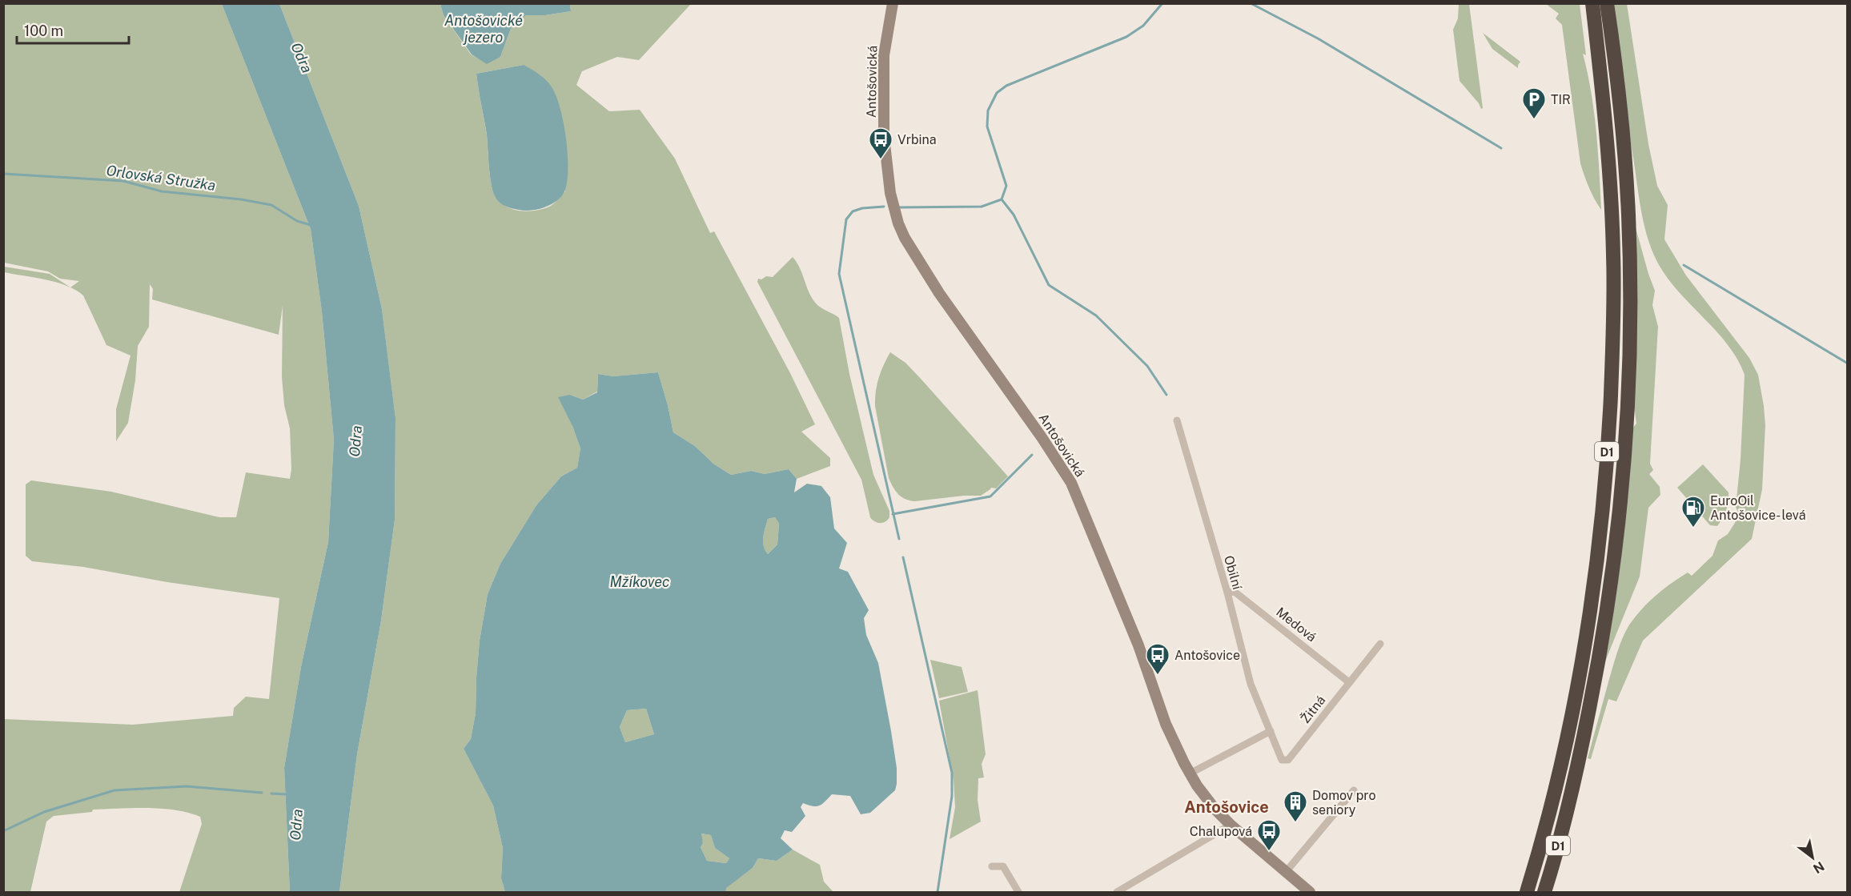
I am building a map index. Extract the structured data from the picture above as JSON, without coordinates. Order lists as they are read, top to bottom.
{
  "streets": {
    "highway": ["D1"],
    "street": [
      "Antošovická",
      "Obilní",
      "Medová",
      "Žitná"
    ]
  },
  "crossings": [
    ["Obilní", "Medová"],
    ["Obilní", "Žitná"],
    ["Medová", "Žitná"]
  ],
  "districts": ["Antošovice"],
  "water": [
    "Antošovické jezero",
    "Odra",
    "Orlovská Stružka",
    "Mžíkovec"
  ],
  "places": {
    "parking": ["TIR"],
    "bus stop": ["Vrbina", "Antošovice", "Chalupová"],
    "fuel station": ["EuroOil Antošovice- levá"],
    "building": ["Domov pro seniory"]
  },
  "scale_bar": "100 m",
  "north": "bottom right"
}
